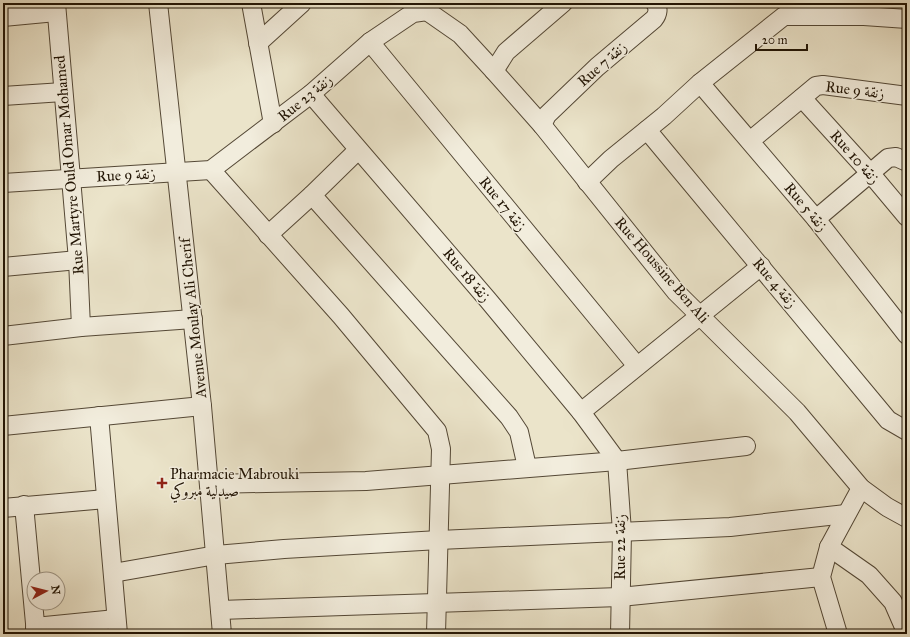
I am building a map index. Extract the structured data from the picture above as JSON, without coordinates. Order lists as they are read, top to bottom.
{
  "streets": {
    "street": [
      "Rue 7 زنقة",
      "Rue 9 زنقة",
      "Rue 23 زنقة",
      "Rue 10 زنقة",
      "Rue Martyre Ould Omar Mohamed",
      "Rue 17 زنقة",
      "Rue 5 زنقة",
      "Rue Houssine Ben Ali",
      "Rue 18 زنقة",
      "Rue 4 زنقة",
      "Avenue Moulay Ali Cherif",
      "Rue 22 زنقة"
    ]
  },
  "crossings": [
    ["Rue 7 زنقة", "Rue Houssine Ben Ali"],
    ["Rue 9 زنقة", "Rue 10 زنقة"],
    ["Rue 9 زنقة", "Rue Martyre Ould Omar Mohamed"],
    ["Rue 9 زنقة", "Rue 5 زنقة"],
    ["Rue 9 زنقة", "Avenue Moulay Ali Cherif"],
    ["Rue 23 زنقة", "Rue 17 زنقة"],
    ["Rue 23 زنقة", "Rue Houssine Ben Ali"],
    ["Rue 23 زنقة", "Rue 18 زنقة"],
    ["Rue 18 زنقة", "Rue 22 زنقة"]
  ],
  "places": {
    "health": ["Pharmacie Mabrouki صيدلية مبروكي"]
  },
  "scale_bar": "20 m",
  "north": "right"
}
